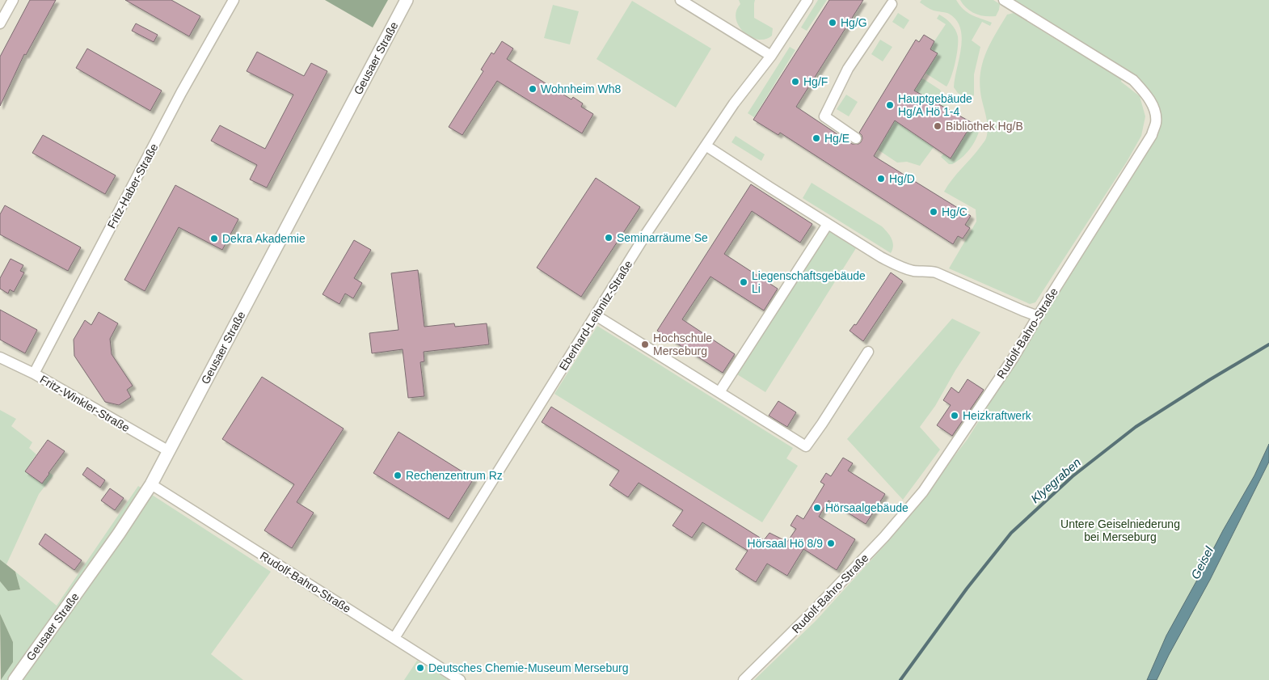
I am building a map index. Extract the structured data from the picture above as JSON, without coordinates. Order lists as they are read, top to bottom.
{
  "streets": {
    "street": [
      "Geusaer Straße",
      "Fritz-Haber-Straße",
      "Eberhard-Leibnitz-Straße",
      "Rudolf-Bahro-Straße",
      "Fritz-Winkler-Straße"
    ]
  },
  "crossings": [
    ["Geusaer Straße", "Rudolf-Bahro-Straße"],
    ["Geusaer Straße", "Fritz-Winkler-Straße"],
    ["Fritz-Haber-Straße", "Fritz-Winkler-Straße"],
    ["Eberhard-Leibnitz-Straße", "Rudolf-Bahro-Straße"]
  ],
  "water": ["Klyegraben", "Geisel"],
  "parks": ["Untere Geiselniederung bei Merseburg"],
  "places": [
    "Hg/G",
    "Hg/F",
    "Wohnheim Wh8",
    "Hauptgebäude Hg/A Hö 1-4",
    "Bibliothek Hg/B",
    "Hg/E",
    "Hg/D",
    "Hg/C",
    "Seminarräume Se",
    "Dekra Akademie",
    "Liegenschaftsgebäude Li",
    "Hochschule Merseburg",
    "Heizkraftwerk",
    "Rechenzentrum Rz",
    "Hörsaalgebäude",
    "Hörsaal Hö 8/9",
    "Deutsches Chemie-Museum Merseburg"
  ]
}
